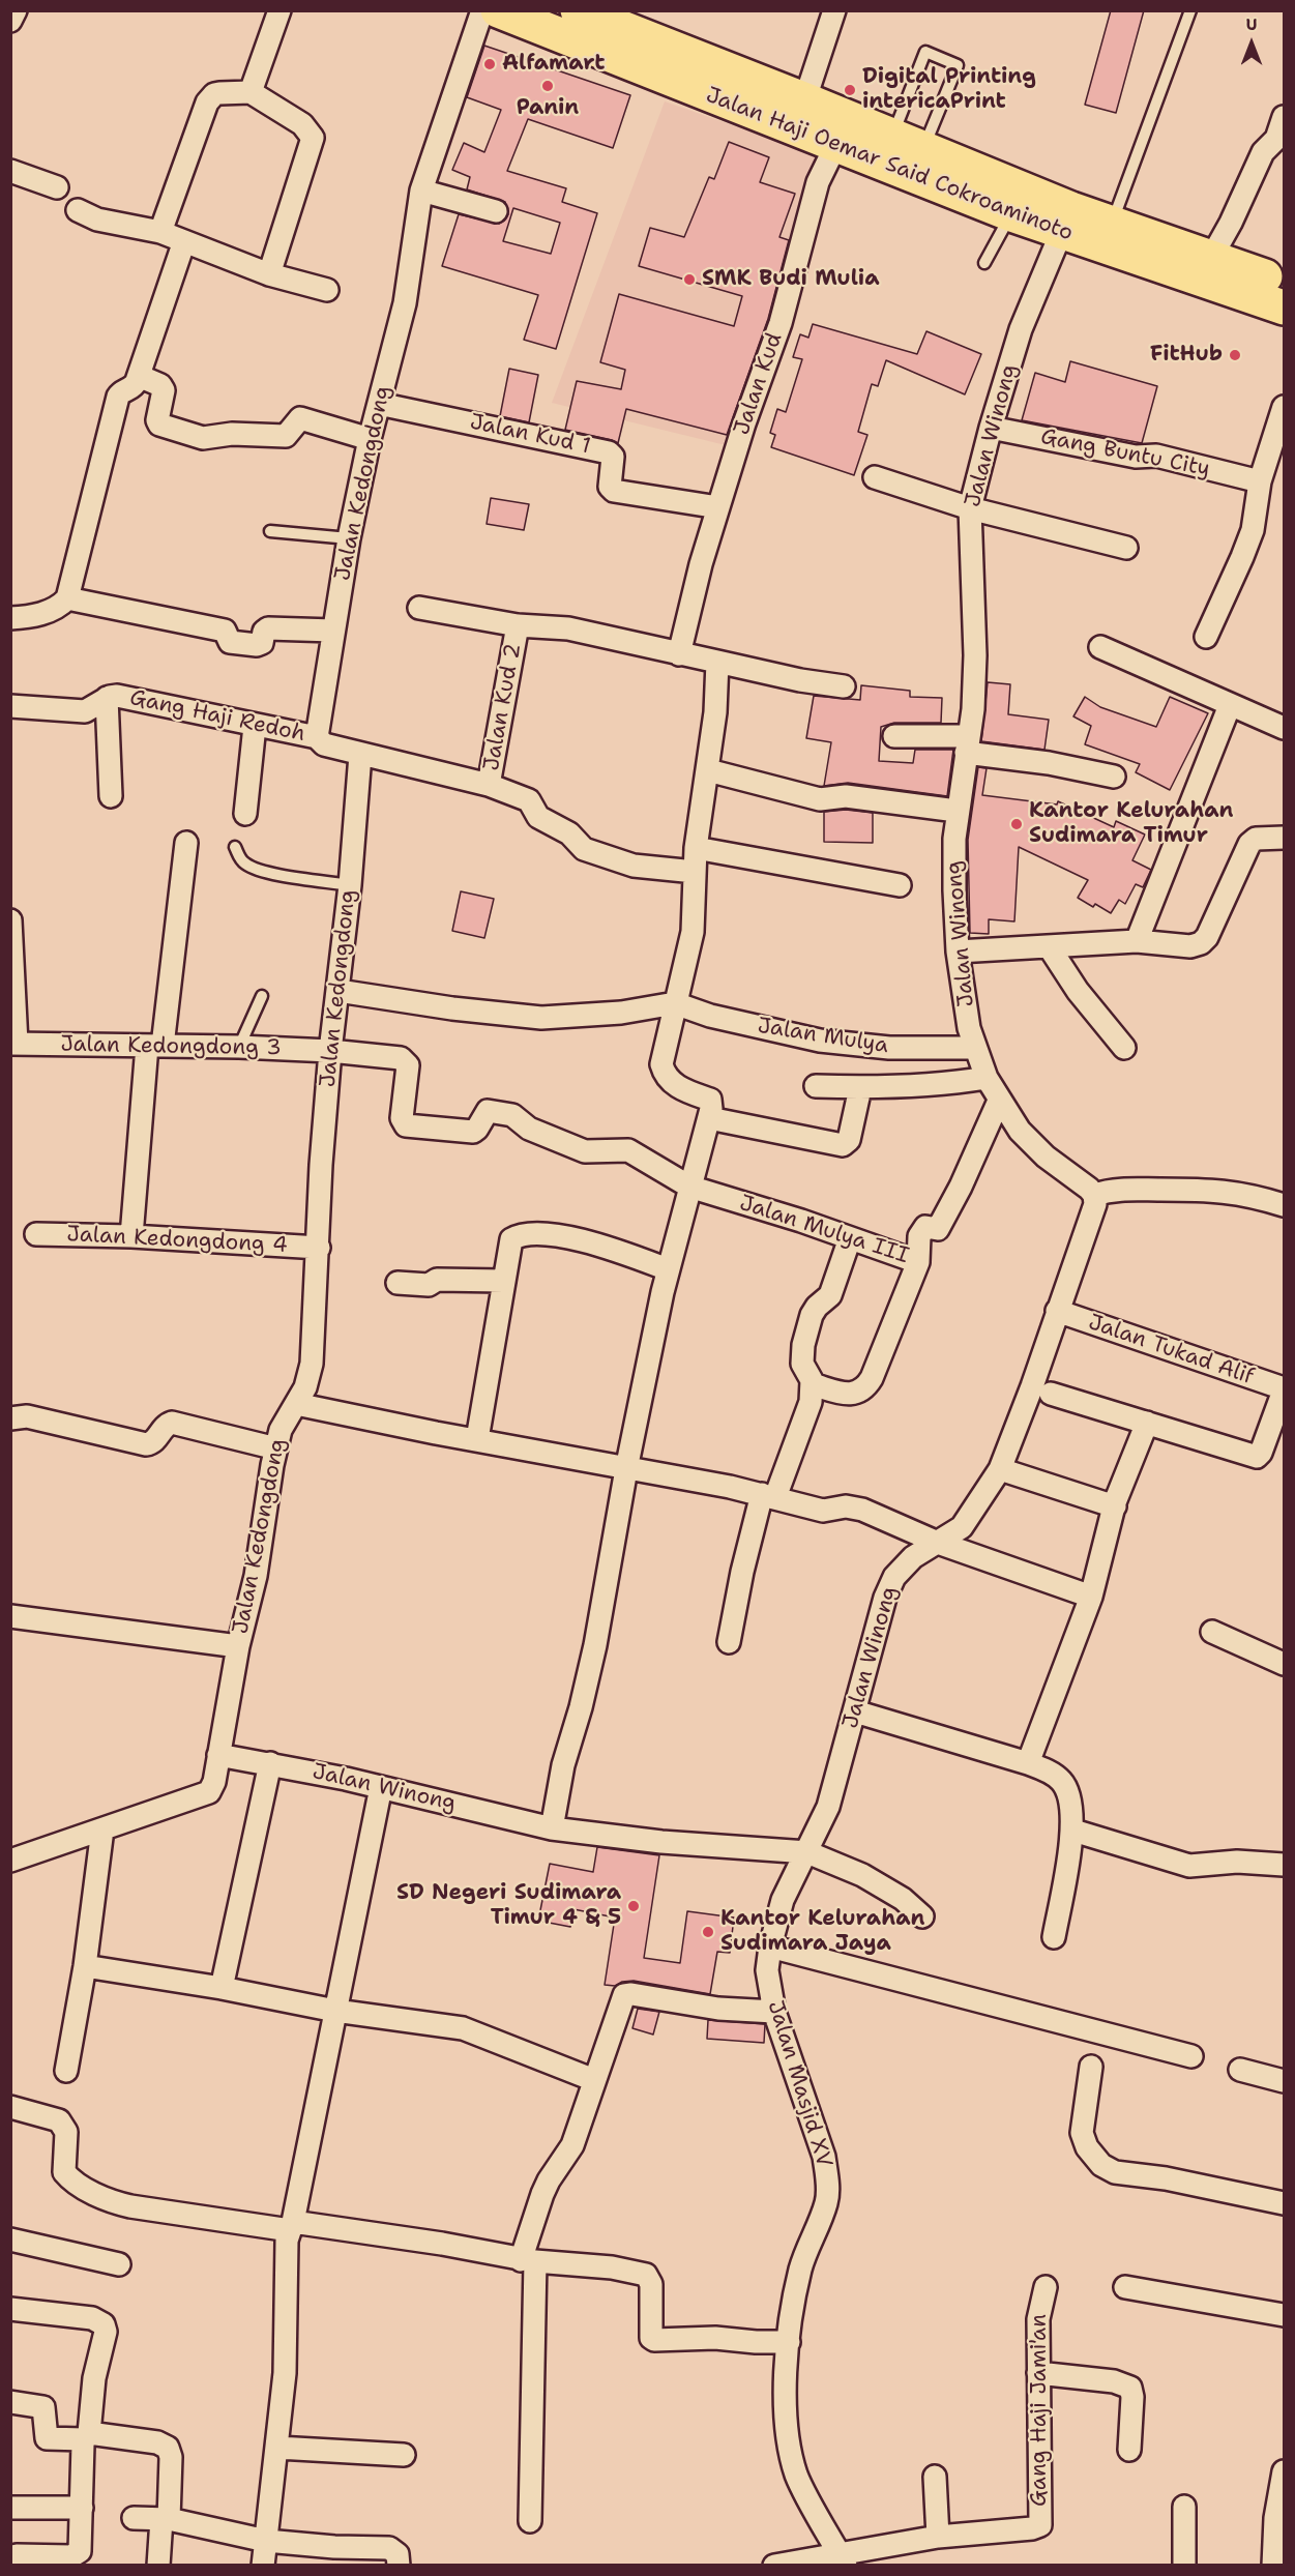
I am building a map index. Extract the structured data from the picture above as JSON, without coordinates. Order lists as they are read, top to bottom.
{
  "streets": {
    "main road": ["Jalan Haji Oemar Said Cokroaminoto"],
    "street": [
      "Jalan Kud",
      "Jalan Kud 1",
      "Jalan Winong",
      "Gang Buntu City",
      "Jalan Kedongdong",
      "Jalan Kud 2",
      "Gang Haji Redoh",
      "Jalan Mulya",
      "Jalan Kedongdong 3",
      "Jalan Mulya III",
      "Jalan Kedongdong 4",
      "Jalan Tukad Alif",
      "Jalan Masjid XV",
      "Gang Haji Jami'an"
    ]
  },
  "crossings": [
    ["Jalan Haji Oemar Said Cokroaminoto", "Jalan Kud"],
    ["Jalan Haji Oemar Said Cokroaminoto", "Jalan Winong"],
    ["Jalan Kud", "Jalan Kud 1"],
    ["Jalan Kud", "Jalan Kud 2"],
    ["Jalan Kud 1", "Jalan Kedongdong"],
    ["Jalan Winong", "Gang Buntu City"],
    ["Jalan Winong", "Jalan Kedongdong"],
    ["Jalan Winong", "Jalan Mulya"],
    ["Jalan Winong", "Jalan Mulya III"],
    ["Jalan Winong", "Jalan Tukad Alif"],
    ["Jalan Winong", "Jalan Masjid XV"],
    ["Jalan Kedongdong", "Jalan Kud 2"],
    ["Jalan Kedongdong", "Gang Haji Redoh"],
    ["Jalan Kedongdong", "Jalan Kedongdong 3"],
    ["Jalan Kedongdong", "Jalan Kedongdong 4"],
    ["Jalan Kedongdong 3", "Jalan Mulya III"],
    ["Jalan Masjid XV", "Gang Haji Jami'an"]
  ],
  "places": [
    "Alfamart",
    "Panin",
    "Digital Printing intericaPrint",
    "SMK Budi Mulia",
    "FitHub",
    "Kantor Kelurahan Sudimara Timur",
    "SD Negeri Sudimara Timur 4 & 5",
    "Kantor Kelurahan Sudimara Jaya"
  ],
  "north": "top"
}
